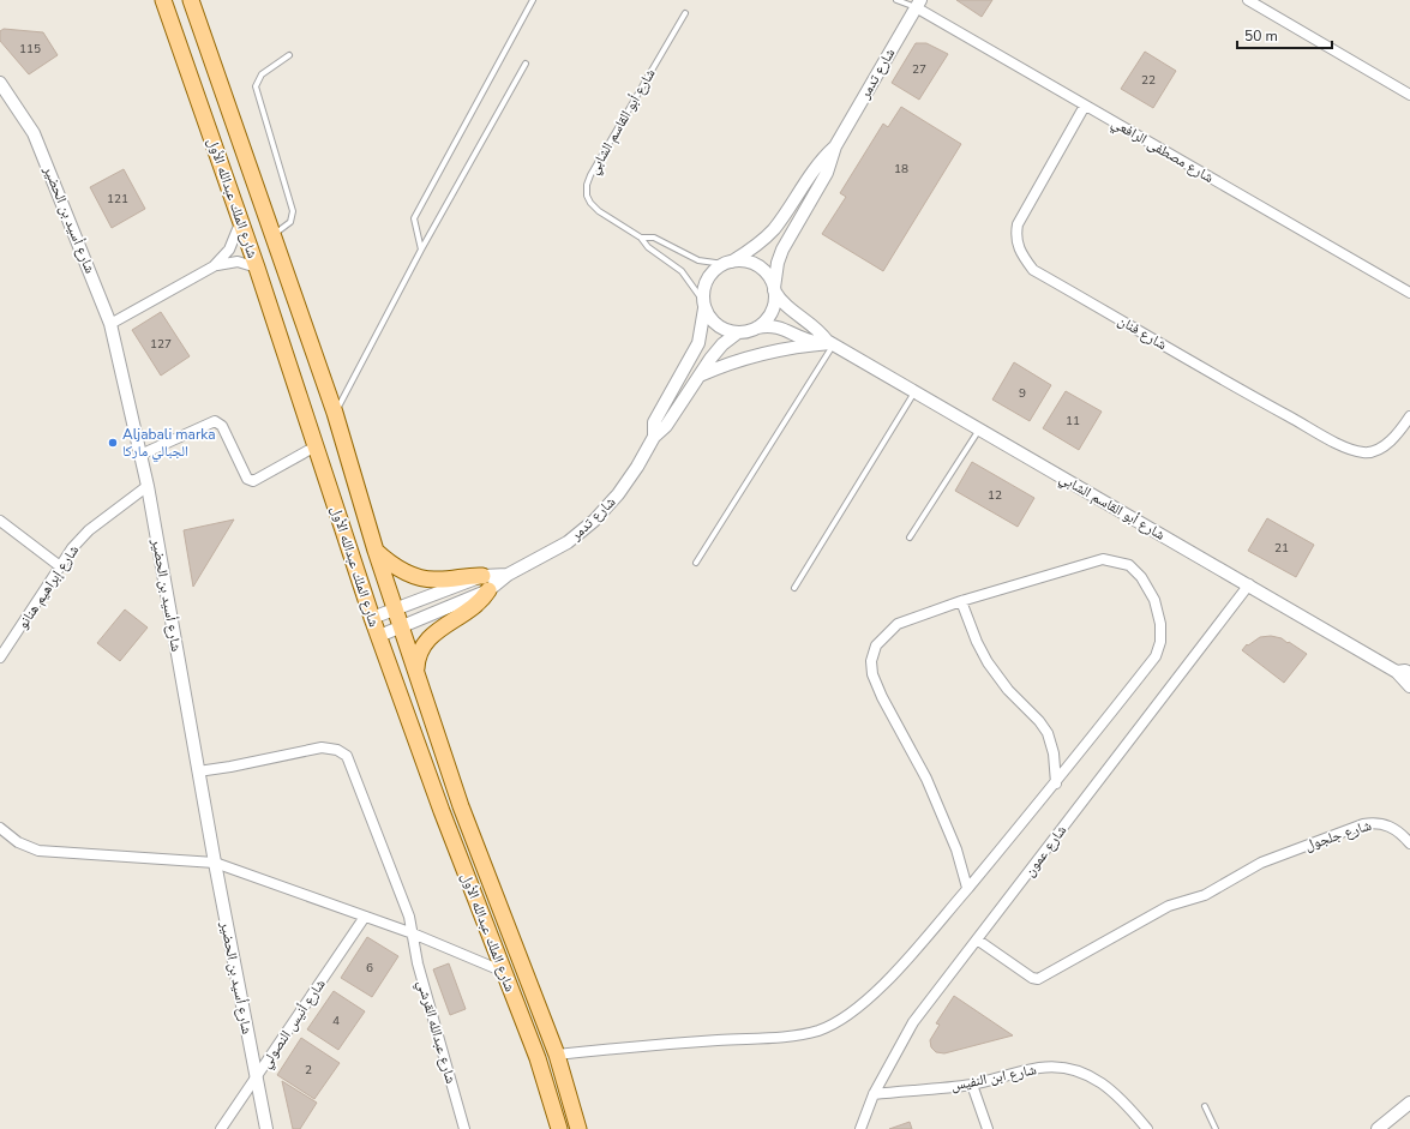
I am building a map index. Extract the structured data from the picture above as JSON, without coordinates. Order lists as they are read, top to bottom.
{
  "streets": {
    "main road": ["شارع الملك عبدالله الأول"],
    "street": [
      "شارع تدمر",
      "شارع أبو القاسم الشابي",
      "شارع مصطفى الرافعي",
      "شارع أسيد بن الحضير",
      "شارع فنان",
      "شارع إبراهيم هنانو",
      "شارع جلجول",
      "شارع عمون",
      "شارع أنيس النصولي",
      "شارع عبدالله القرشي",
      "شارع ابن النفيس"
    ]
  },
  "crossings": [
    ["شارع تدمر", "شارع أبو القاسم الشابي"],
    ["شارع تدمر", "شارع مصطفى الرافعي"],
    ["شارع تدمر", "شارع الملك عبدالله الأول"],
    ["شارع أبو القاسم الشابي", "شارع عمون"],
    ["شارع مصطفى الرافعي", "شارع فنان"],
    ["شارع أسيد بن الحضير", "شارع إبراهيم هنانو"],
    ["شارع أسيد بن الحضير", "شارع أنيس النصولي"],
    ["شارع أسيد بن الحضير", "شارع عبدالله القرشي"],
    ["شارع جلجول", "شارع عمون"],
    ["شارع عمون", "شارع ابن النفيس"]
  ],
  "places": ["Aljabali marka الجبالي ماركا"],
  "house_numbers": [
    "115",
    "27",
    "22",
    "18",
    "121",
    "127",
    "9",
    "11",
    "12",
    "21",
    "6",
    "4",
    "2"
  ],
  "scale_bar": "50 m"
}
